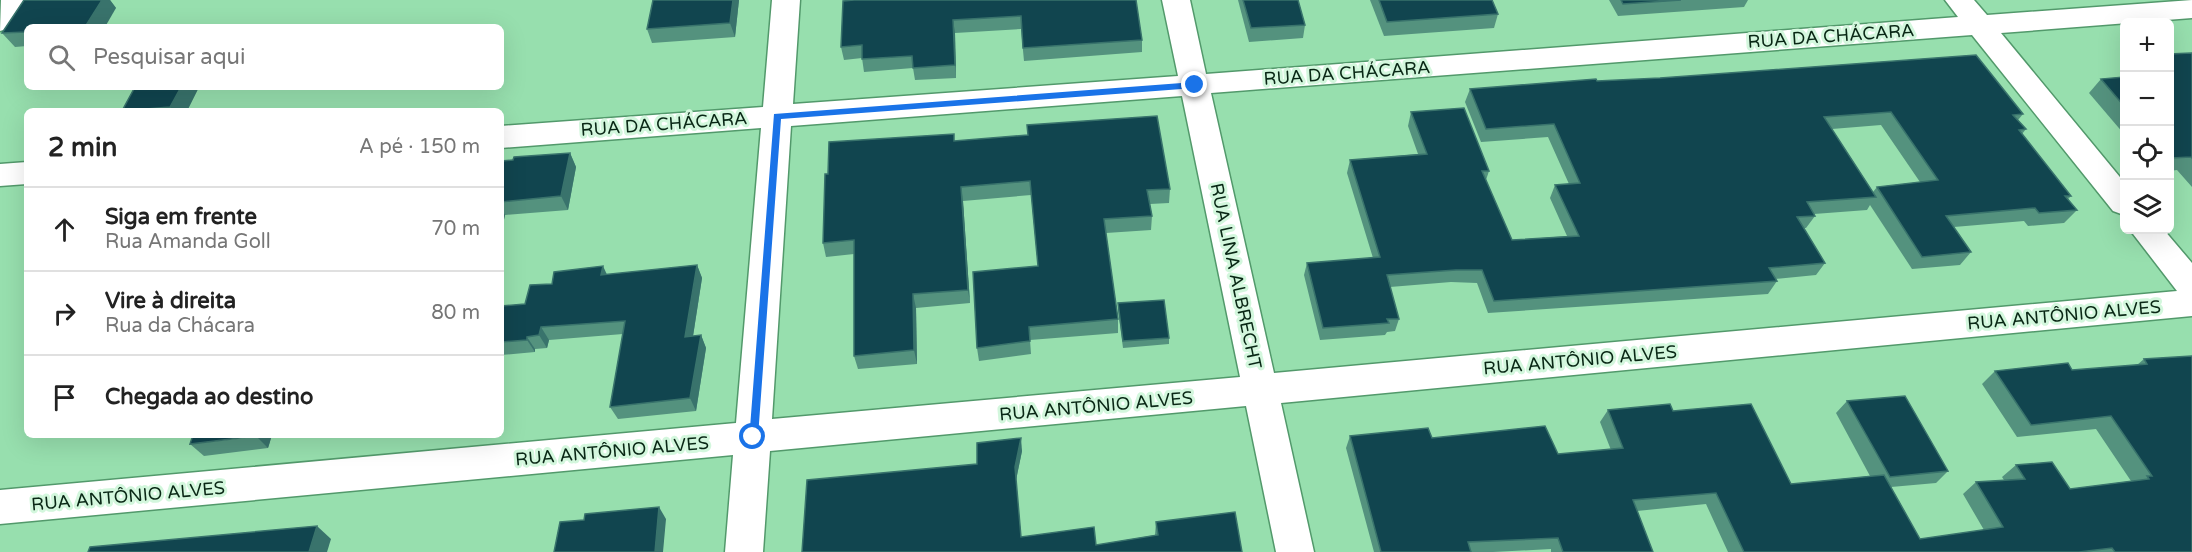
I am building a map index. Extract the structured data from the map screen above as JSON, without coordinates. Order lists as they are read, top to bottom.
{
  "streets": {
    "street": ["RUA DA CHÁCARA", "RUA LINA ALBRECHT", "RUA ANTÔNIO ALVES"]
  },
  "crossings": [
    ["RUA DA CHÁCARA", "RUA LINA ALBRECHT"],
    ["RUA LINA ALBRECHT", "RUA ANTÔNIO ALVES"]
  ],
  "page": {
    "map_buttons": ["+", "−"],
    "search": "Pesquisar aqui",
    "heading": ["2 min", "A pé · 150 m"],
    "list": [
      ["Siga em frente", "Rua Amanda Goll", "70 m"],
      ["Vire à direita", "Rua da Chácara", "80 m"],
      "Chegada ao destino"
    ]
  }
}
